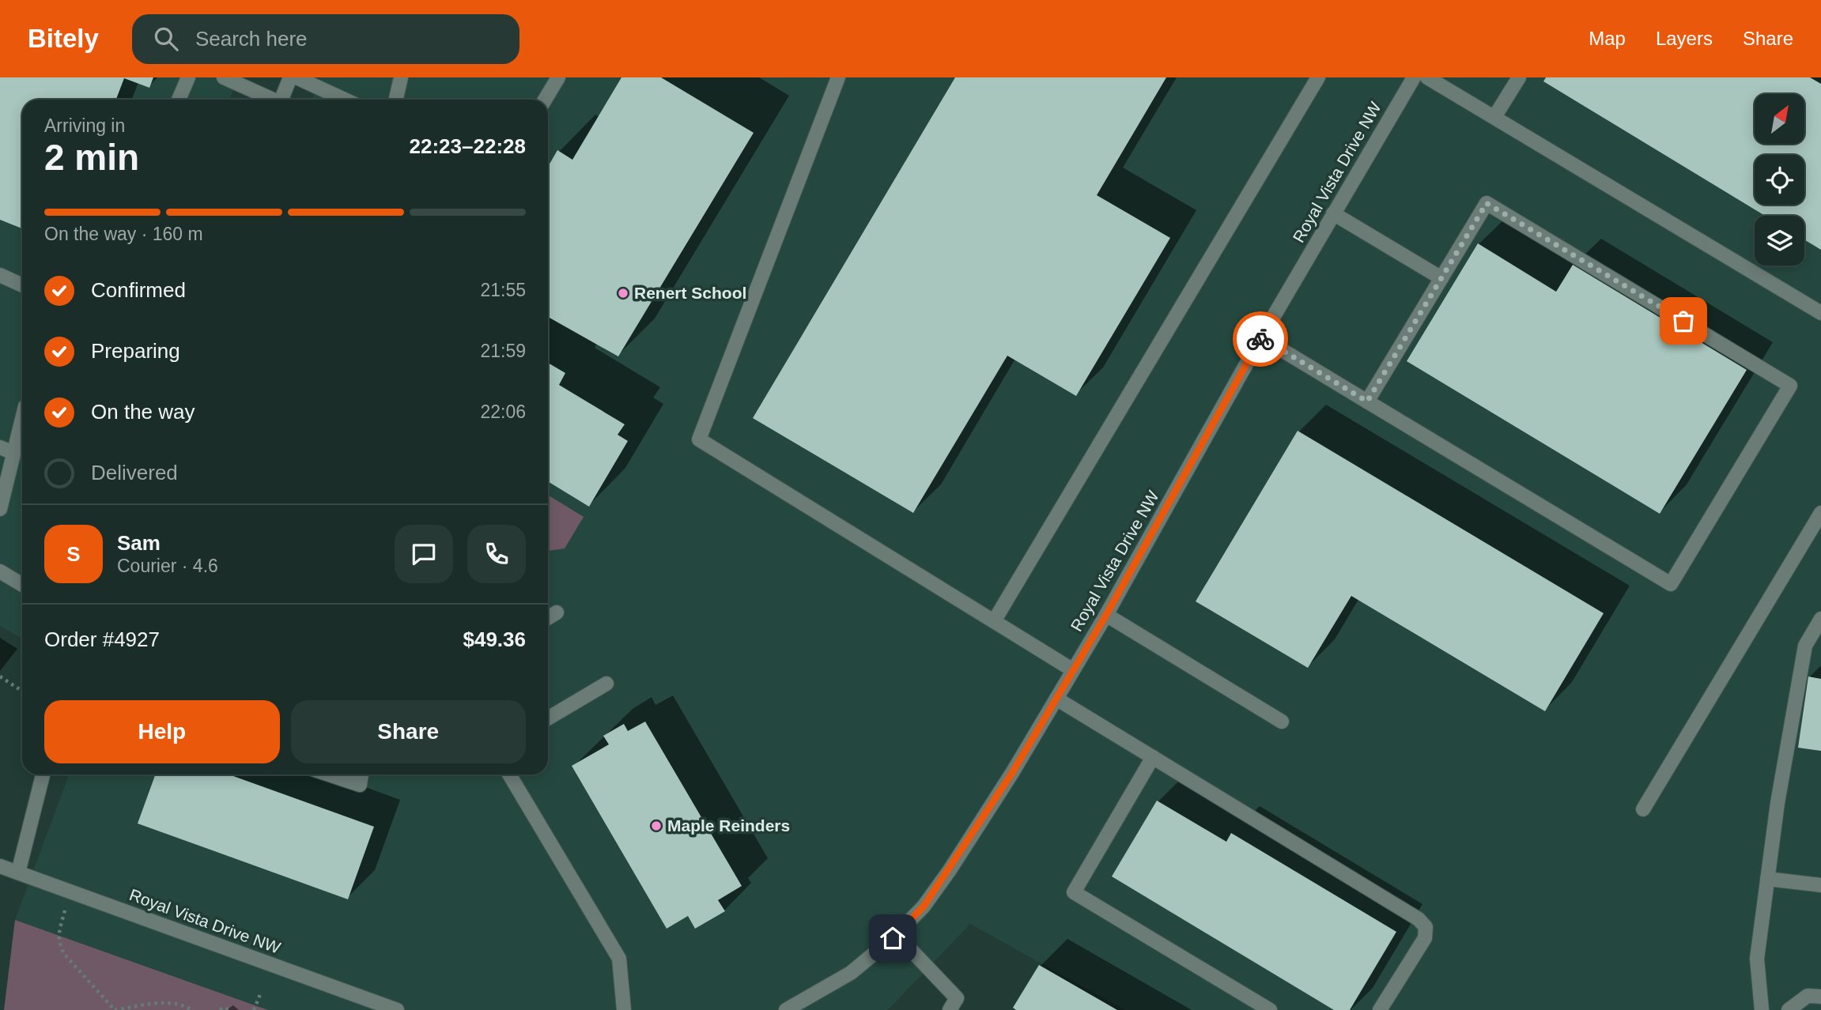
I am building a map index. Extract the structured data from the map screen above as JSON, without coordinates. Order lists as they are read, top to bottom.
{
  "streets": {
    "street": ["Royal Vista Drive NW"]
  },
  "places": ["Renert School", "Maple Reinders"],
  "north": "top right",
  "page": {
    "header": "Bitely",
    "search": "Search here",
    "nav": ["Map", "Layers", "Share"],
    "heading": ["2 min", "Arriving in", "22:23–22:28"],
    "panel": [
      "Sam",
      "Courier · 4.6",
      "Order #4927",
      "$49.36"
    ],
    "bar": "On the way · 160 m",
    "list": [
      ["Confirmed", "21:55"],
      ["Preparing", "21:59"],
      ["On the way", "22:06"],
      "Delivered"
    ],
    "round": "S",
    "buttons": ["Help", "Share"]
  }
}
